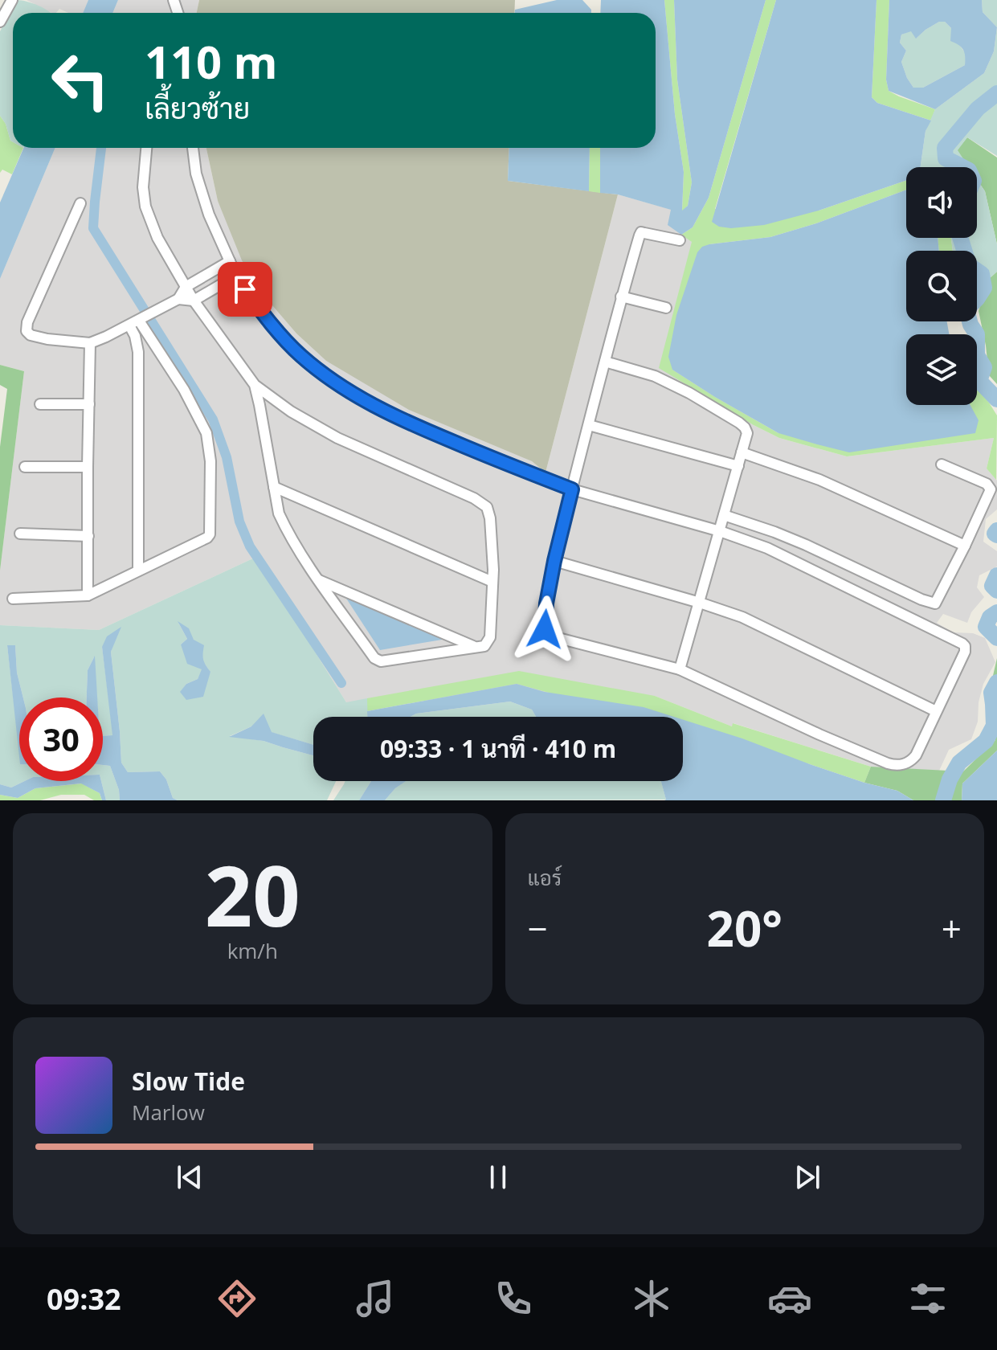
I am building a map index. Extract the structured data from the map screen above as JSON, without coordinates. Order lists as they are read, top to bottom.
{
  "page": {
    "turn": ["110 m", "เลี้ยวซ้าย"],
    "limit": "30",
    "trip": "09:33 · 1 นาที · 410 m",
    "tile": [
      ["20", "km/h"],
      "แอร์"
    ],
    "heat": ["−", "20°", "+"],
    "song": ["Slow Tide", "Marlow"],
    "tabs": "09:32"
  }
}
